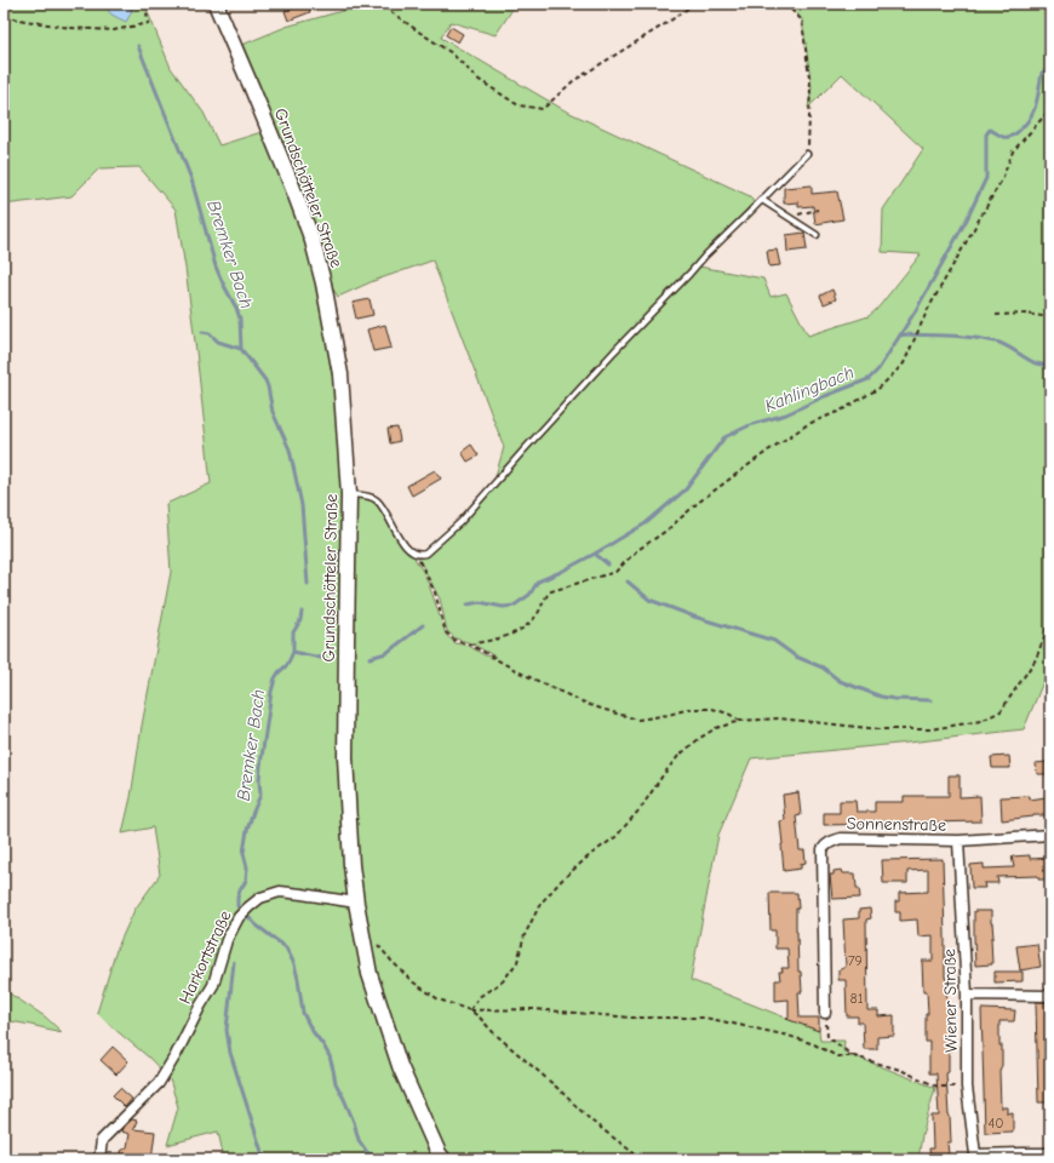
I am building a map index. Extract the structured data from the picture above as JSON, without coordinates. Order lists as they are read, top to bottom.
{
  "streets": {
    "main road": ["Grundschötteler Straße"],
    "street": ["Sonnenstraße", "Harkortstraße", "Wiener Straße"]
  },
  "crossings": [
    ["Grundschötteler Straße", "Harkortstraße"],
    ["Sonnenstraße", "Wiener Straße"]
  ],
  "water": ["Bremker Bach", "Kahlingbach"],
  "house_numbers": ["79", "81", "40"]
}
